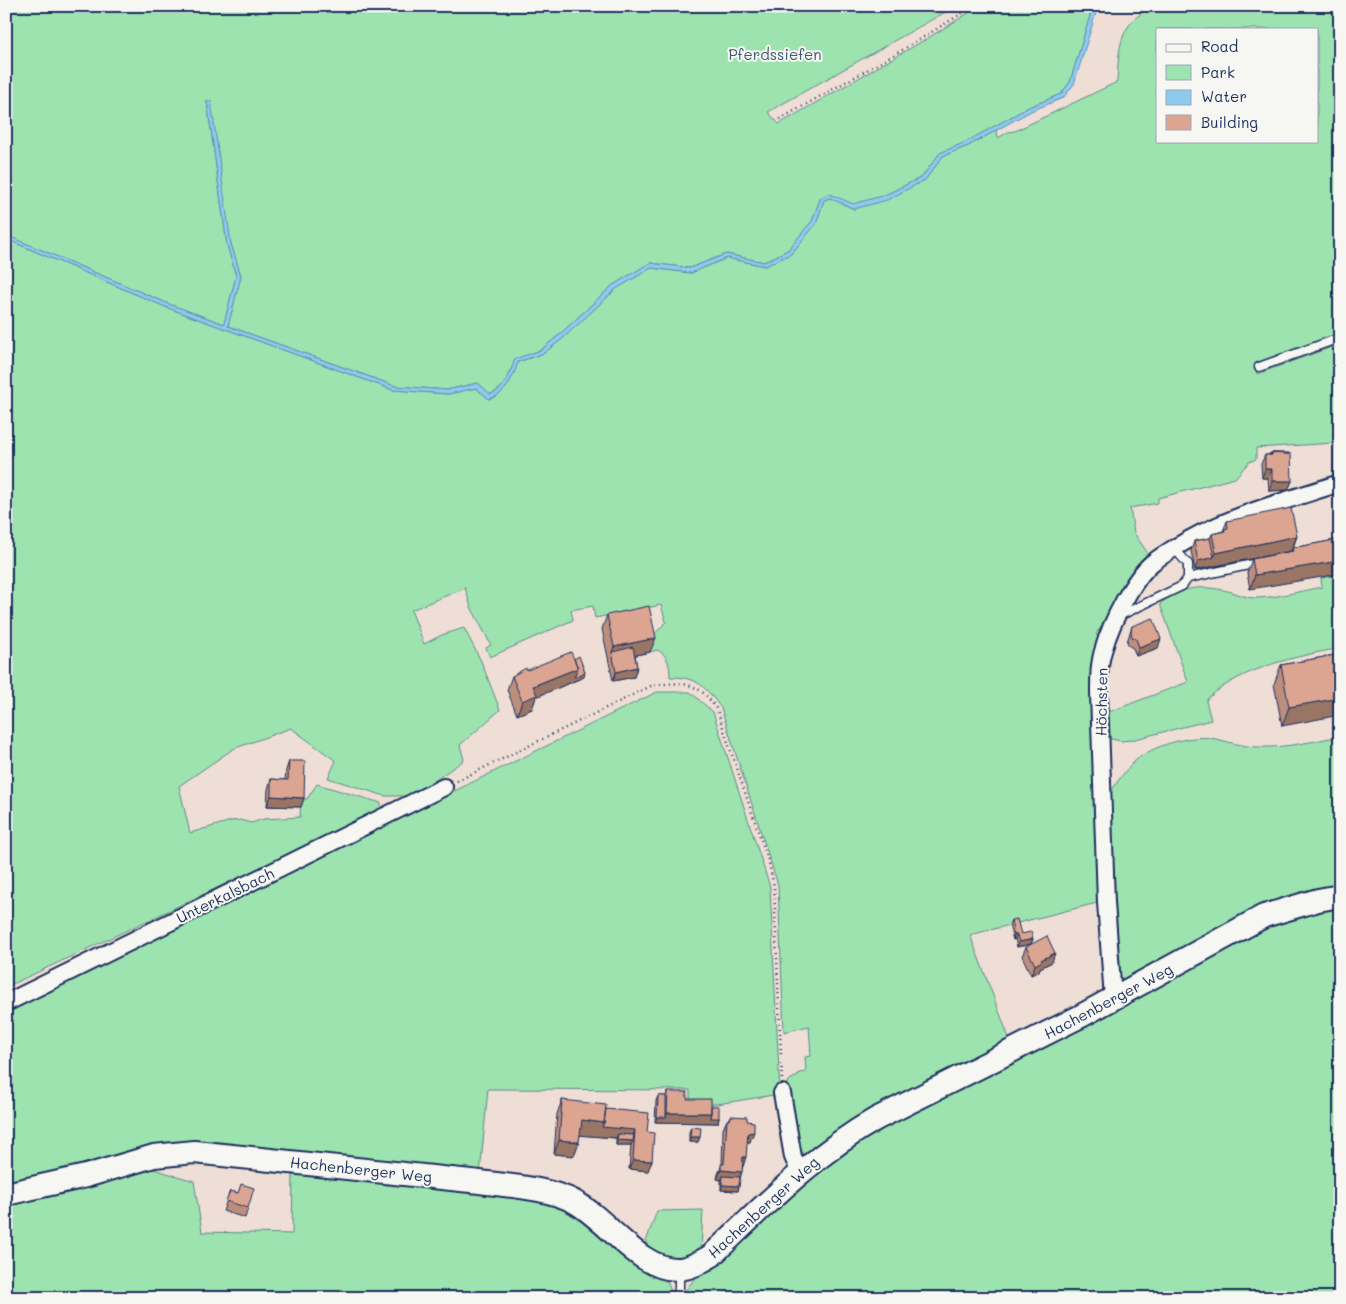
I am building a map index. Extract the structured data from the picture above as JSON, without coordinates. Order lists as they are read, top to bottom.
{
  "streets": {
    "street": ["Höchsten", "Unterkalsbach", "Hachenberger Weg"]
  },
  "crossings": [
    ["Höchsten", "Hachenberger Weg"]
  ],
  "parks": ["Pferdssiefen"],
  "legend": [
    "Road",
    "Park",
    "Water",
    "Building"
  ]
}
